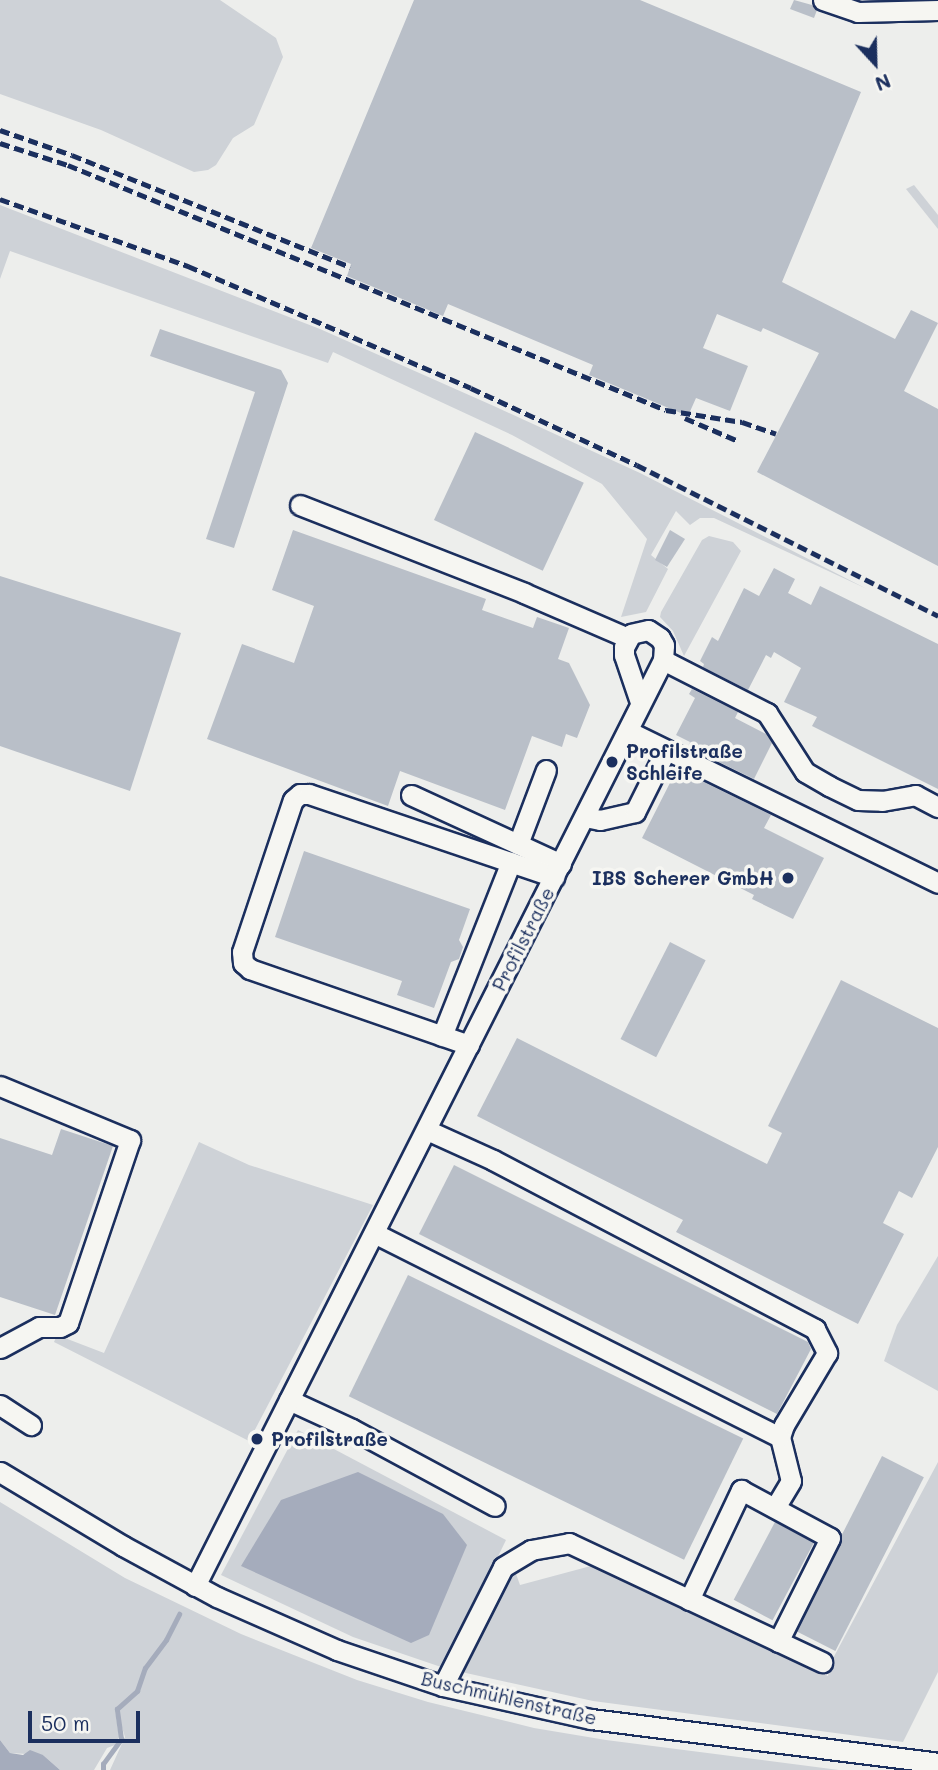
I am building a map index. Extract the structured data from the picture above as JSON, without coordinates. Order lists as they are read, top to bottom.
{
  "streets": {
    "street": ["Profilstraße", "Buschmühlenstraße"]
  },
  "crossings": [
    ["Profilstraße", "Buschmühlenstraße"]
  ],
  "places": ["Profilstraße Schleife", "IBS Scherer GmbH", "Profilstraße"],
  "scale_bar": "50 m",
  "north": "bottom"
}
